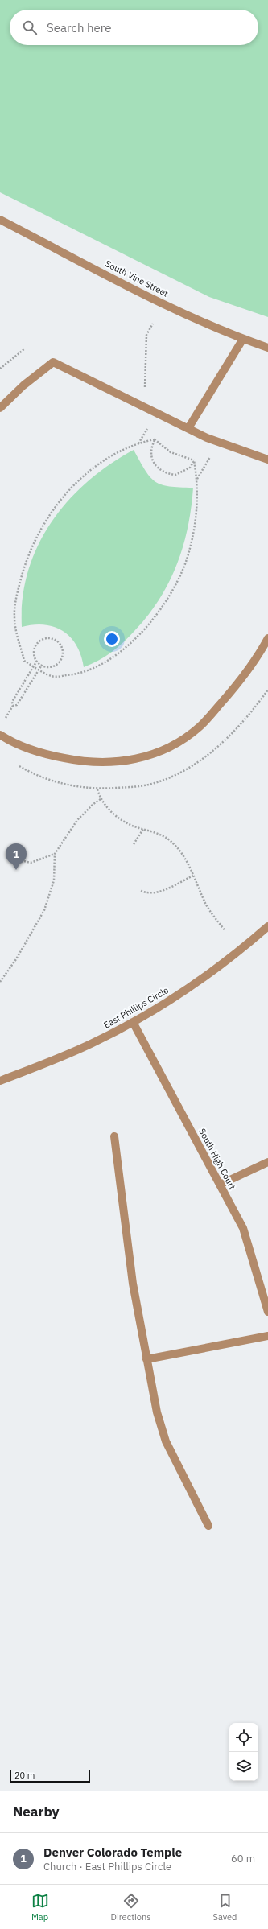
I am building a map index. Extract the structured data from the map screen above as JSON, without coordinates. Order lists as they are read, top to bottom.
{
  "streets": {
    "street": ["South Vine Street", "East Phillips Circle", "South High Court"]
  },
  "crossings": [
    ["East Phillips Circle", "South High Court"]
  ],
  "scale_bar": "20 m",
  "page": {
    "search": "Search here",
    "pins": "1",
    "scale": "20 m",
    "heading": "Nearby",
    "list": [
      {
        "mark": "1",
        "name": "Denver Colorado Temple",
        "note": "Church · East Phillips Circle",
        "value": "60 m"
      }
    ],
    "nav": ["Map", "Directions", "Saved"]
  }
}
